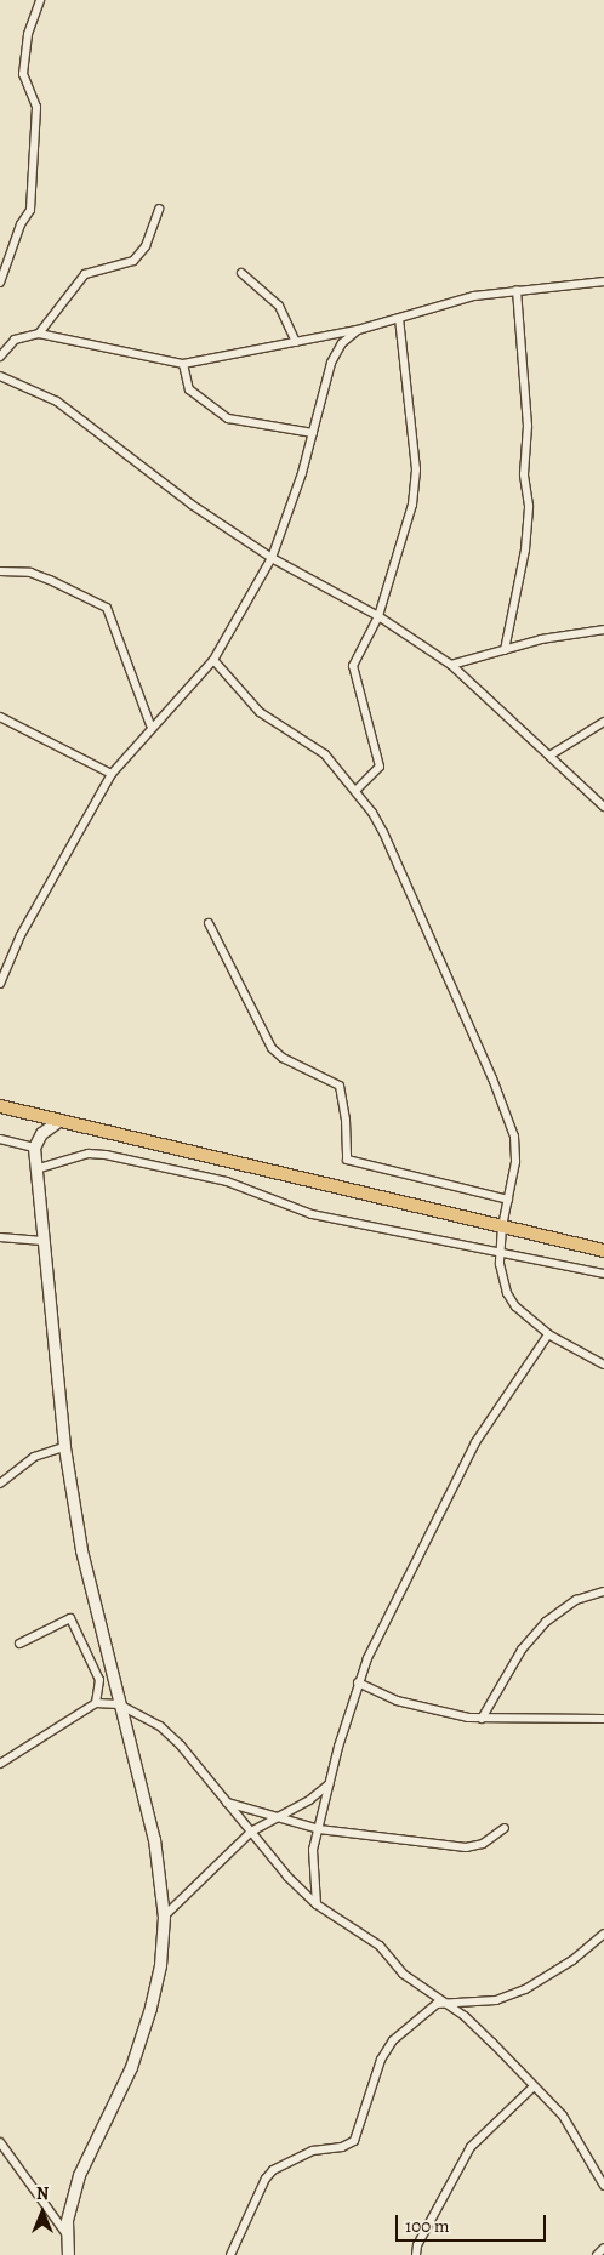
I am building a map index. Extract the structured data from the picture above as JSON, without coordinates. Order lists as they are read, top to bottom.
{
  "scale_bar": "100 m",
  "north": "top"
}
